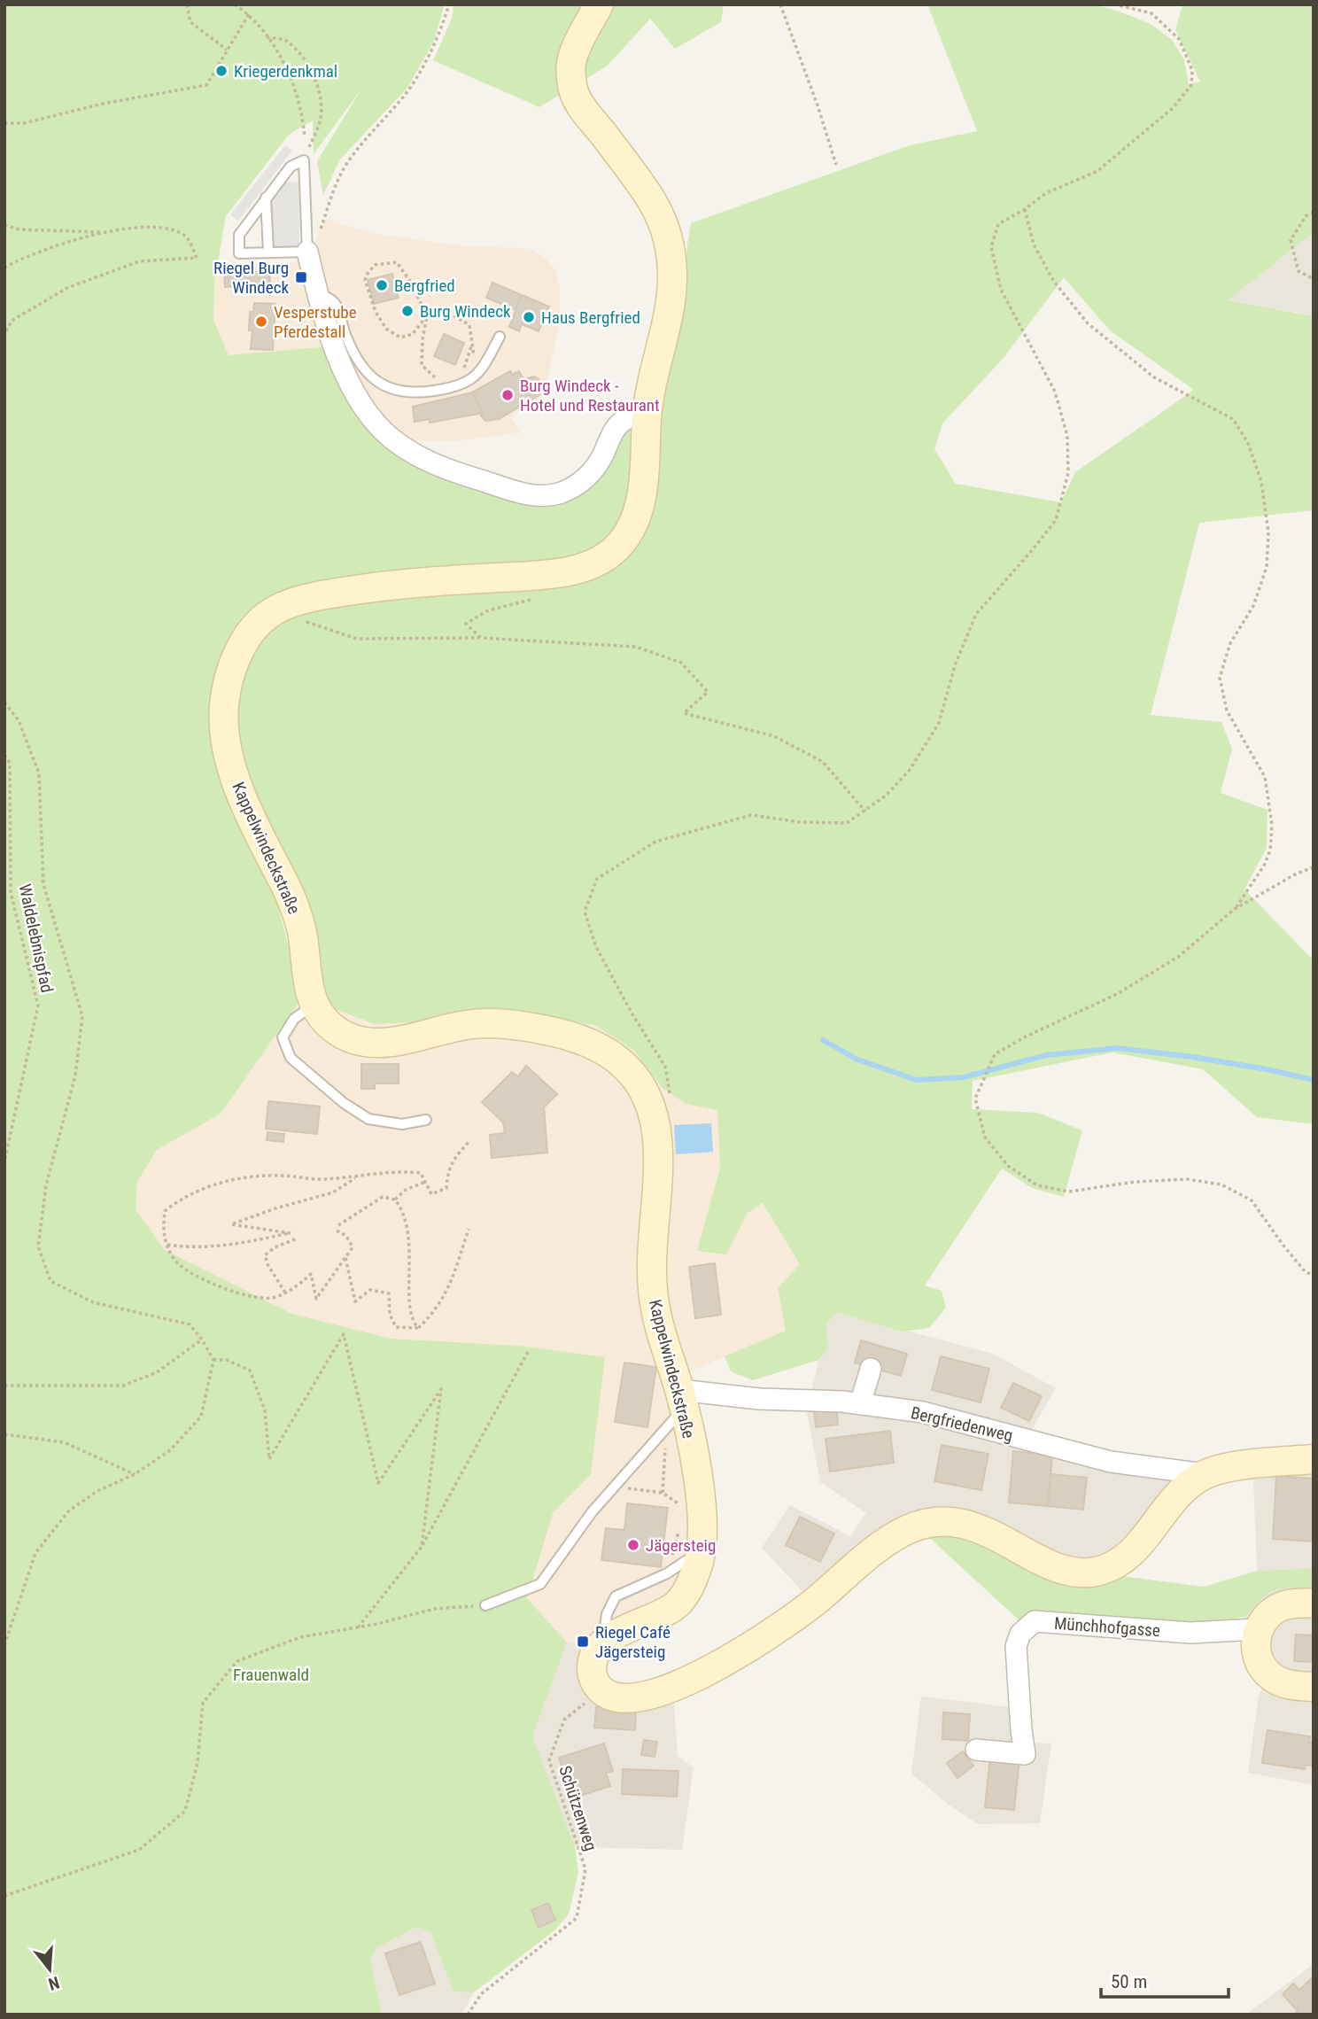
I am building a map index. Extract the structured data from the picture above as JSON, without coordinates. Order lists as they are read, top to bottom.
{
  "streets": {
    "street": ["Kappelwindeckstraße", "Bergfriedenweg", "Münchhofgasse"],
    "path": ["Waldelebnispfad", "Schützenweg"]
  },
  "crossings": [
    ["Kappelwindeckstraße", "Bergfriedenweg"]
  ],
  "parks": ["Frauenwald"],
  "places": {
    "other": [
      "Kriegerdenkmal",
      "Bergfried",
      "Burg Windeck",
      "Haus Bergfried",
      "Vesperstube Pferdestall",
      "Burg Windeck - Hotel und Restaurant",
      "Jägersteig"
    ],
    "transit": ["Riegel Burg Windeck", "Riegel Café Jägersteig"]
  },
  "scale_bar": "50 m",
  "north": "bottom"
}
